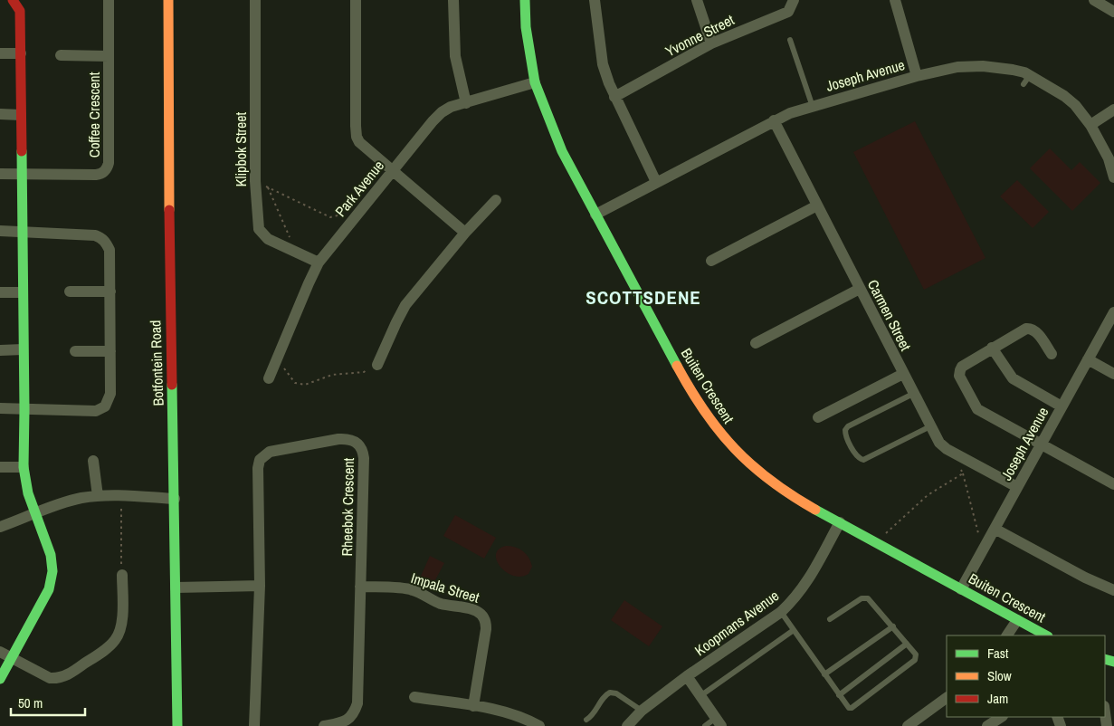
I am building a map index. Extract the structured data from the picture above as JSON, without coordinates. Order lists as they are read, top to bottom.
{
  "streets": {
    "street": [
      "Yvonne Street",
      "Joseph Avenue",
      "Coffee Crescent",
      "Klipbok Street",
      "Park Avenue",
      "Carmen Street",
      "Botfontein Road",
      "Buiten Crescent",
      "Rheebok Crescent",
      "Impala Street",
      "Koopmans Avenue"
    ]
  },
  "crossings": [
    ["Joseph Avenue", "Carmen Street"],
    ["Joseph Avenue", "Buiten Crescent"],
    ["Klipbok Street", "Park Avenue"],
    ["Park Avenue", "Buiten Crescent"],
    ["Buiten Crescent", "Koopmans Avenue"],
    ["Rheebok Crescent", "Impala Street"]
  ],
  "districts": ["SCOTTSDENE"],
  "legend": ["Fast", "Slow", "Jam"],
  "scale_bar": "50 m"
}
